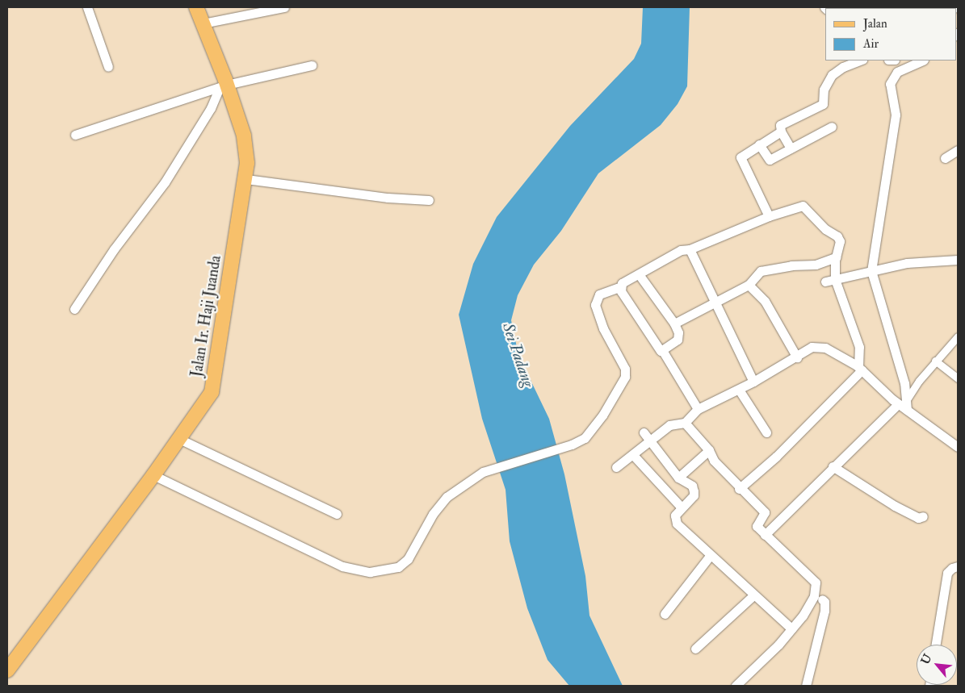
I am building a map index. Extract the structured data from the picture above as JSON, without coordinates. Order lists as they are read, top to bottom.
{
  "streets": {
    "main road": ["Jalan Ir. Haji Juanda"]
  },
  "water": ["Sei Padang"],
  "legend": ["Jalan", "Air"],
  "north": "top left"
}
